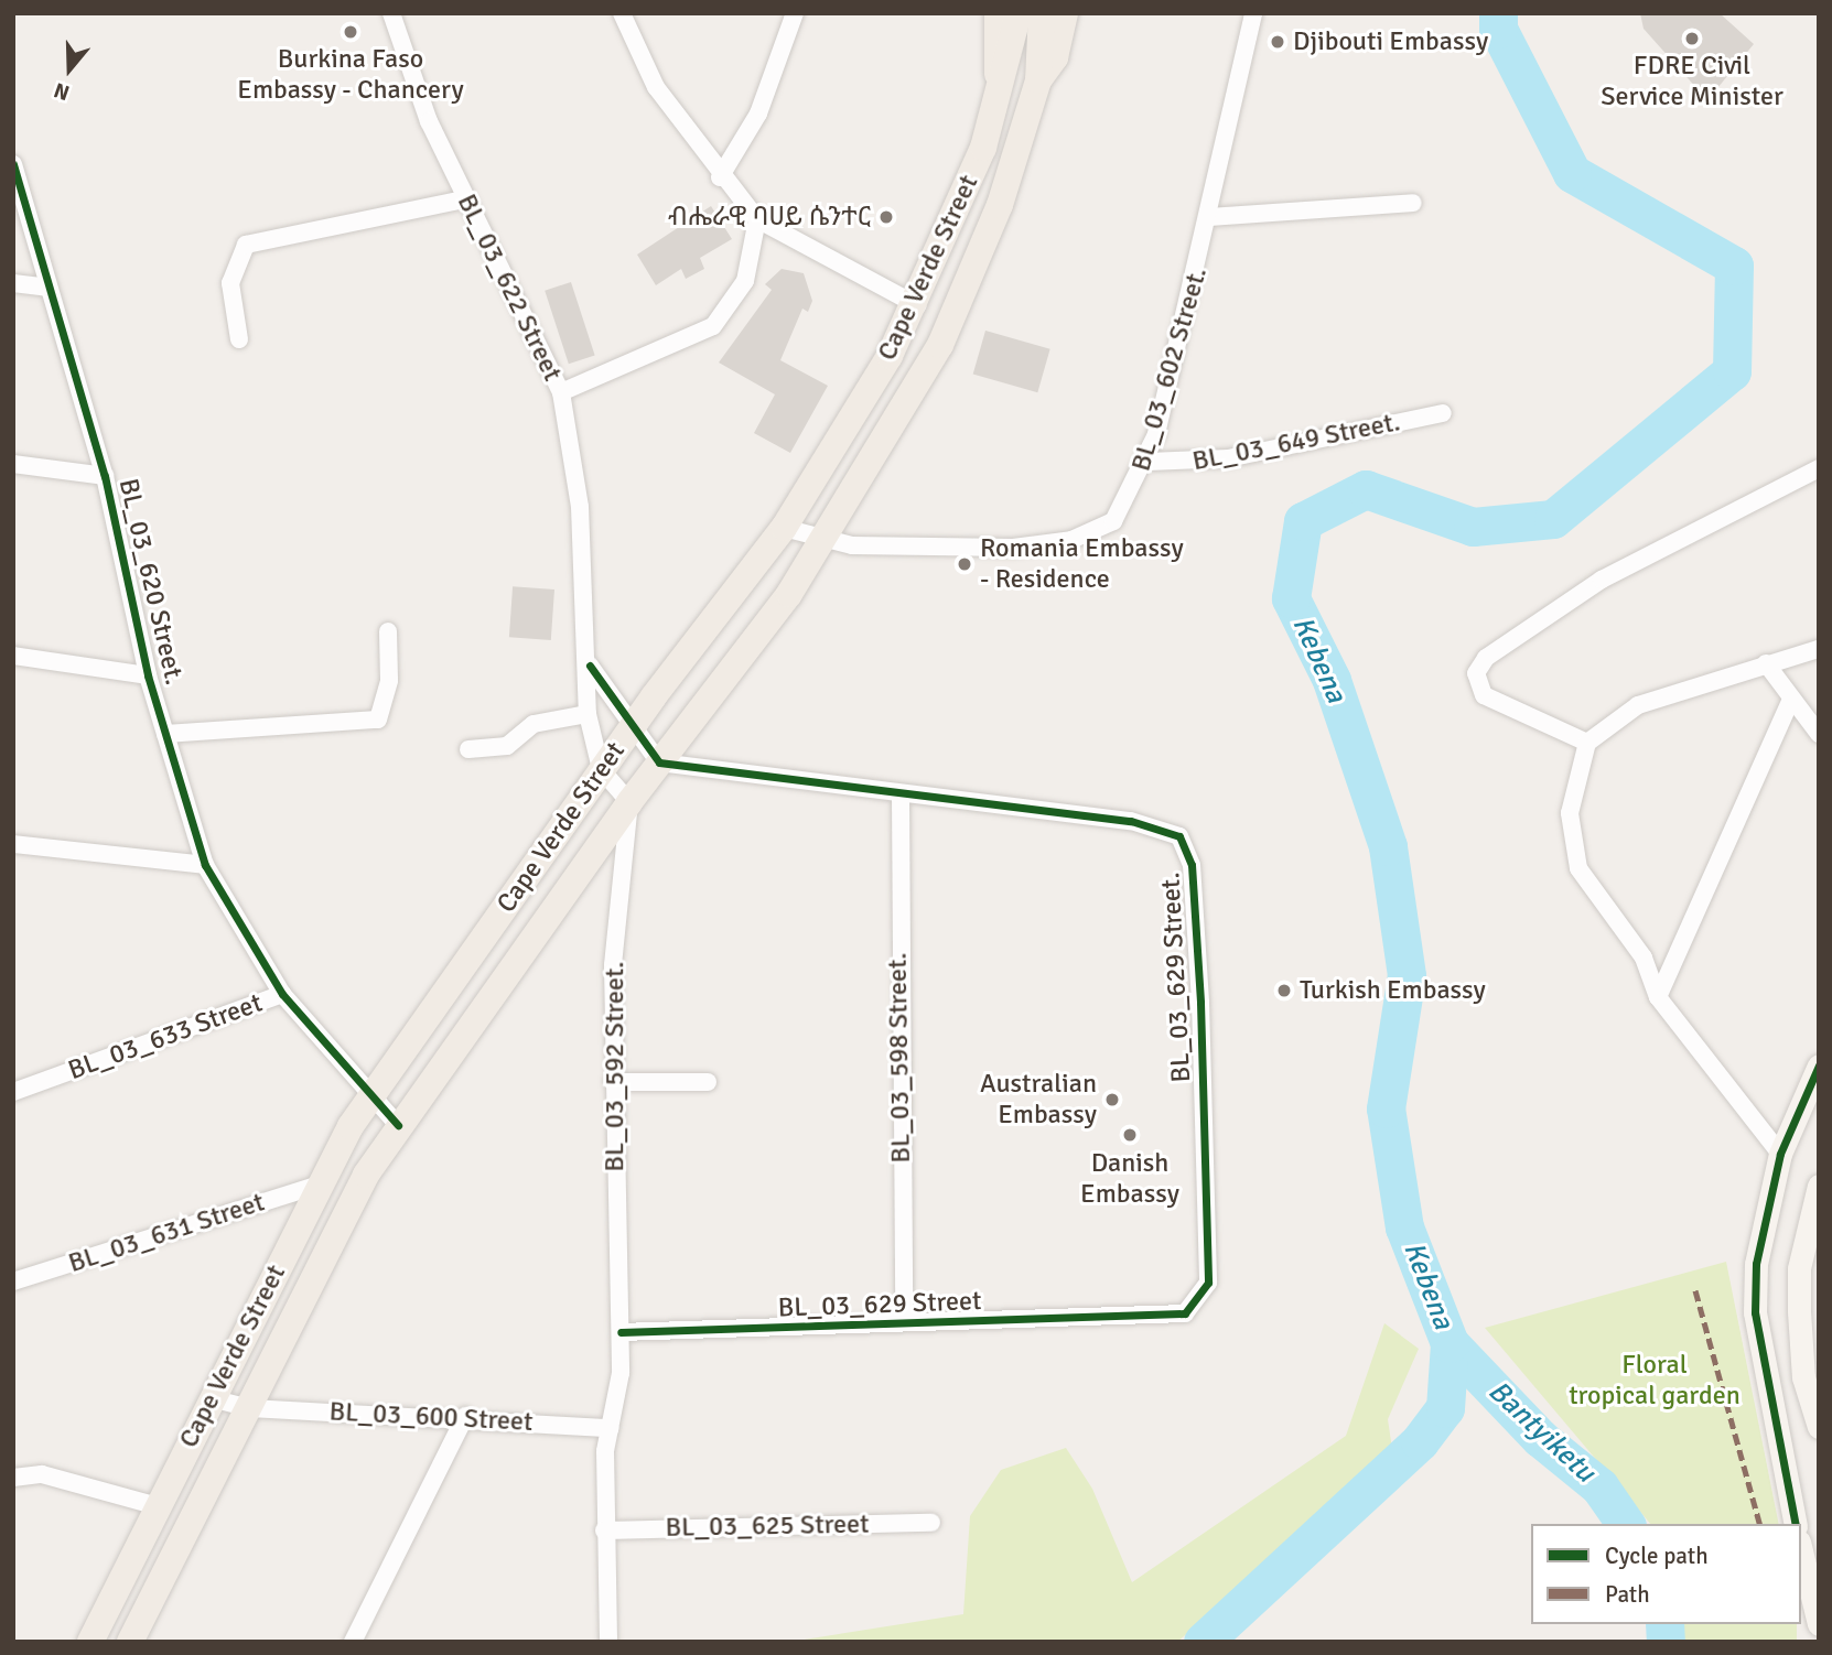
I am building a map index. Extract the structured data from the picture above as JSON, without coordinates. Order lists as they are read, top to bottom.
{
  "streets": {
    "main road": ["Cape Verde Street"],
    "street": [
      "BL_03_622 Street",
      "BL_03_602 Street.",
      "BL_03_649 Street.",
      "BL_03_620 Street.",
      "BL_03_629 Street.",
      "BL_03_633 Street",
      "BL_03_598 Street.",
      "BL_03_592 Street.",
      "BL_03_631 Street",
      "BL_03_629 Street",
      "BL_03_600 Street",
      "BL_03_625 Street"
    ]
  },
  "crossings": [
    ["Cape Verde Street", "BL_03_622 Street"],
    ["Cape Verde Street", "BL_03_602 Street."],
    ["Cape Verde Street", "BL_03_629 Street."],
    ["Cape Verde Street", "BL_03_633 Street"],
    ["Cape Verde Street", "BL_03_592 Street."],
    ["Cape Verde Street", "BL_03_631 Street"],
    ["Cape Verde Street", "BL_03_600 Street"],
    ["BL_03_602 Street.", "BL_03_649 Street."],
    ["BL_03_620 Street.", "BL_03_633 Street"],
    ["BL_03_629 Street.", "BL_03_598 Street."],
    ["BL_03_629 Street.", "BL_03_629 Street"],
    ["BL_03_598 Street.", "BL_03_629 Street"],
    ["BL_03_592 Street.", "BL_03_629 Street"],
    ["BL_03_592 Street.", "BL_03_600 Street"],
    ["BL_03_592 Street.", "BL_03_625 Street"]
  ],
  "water": ["Kebena", "Bantyiketu"],
  "parks": ["Floral tropical garden"],
  "places": [
    "Burkina Faso Embassy - Chancery",
    "FDRE Civil Service Minister",
    "Djibouti Embassy",
    "ብሔራዊ ባሀይ ሴንተር",
    "Romania Embassy - Residence",
    "Turkish Embassy",
    "Australian Embassy",
    "Danish Embassy"
  ],
  "legend": ["Cycle path", "Path"],
  "north": "bottom"
}
